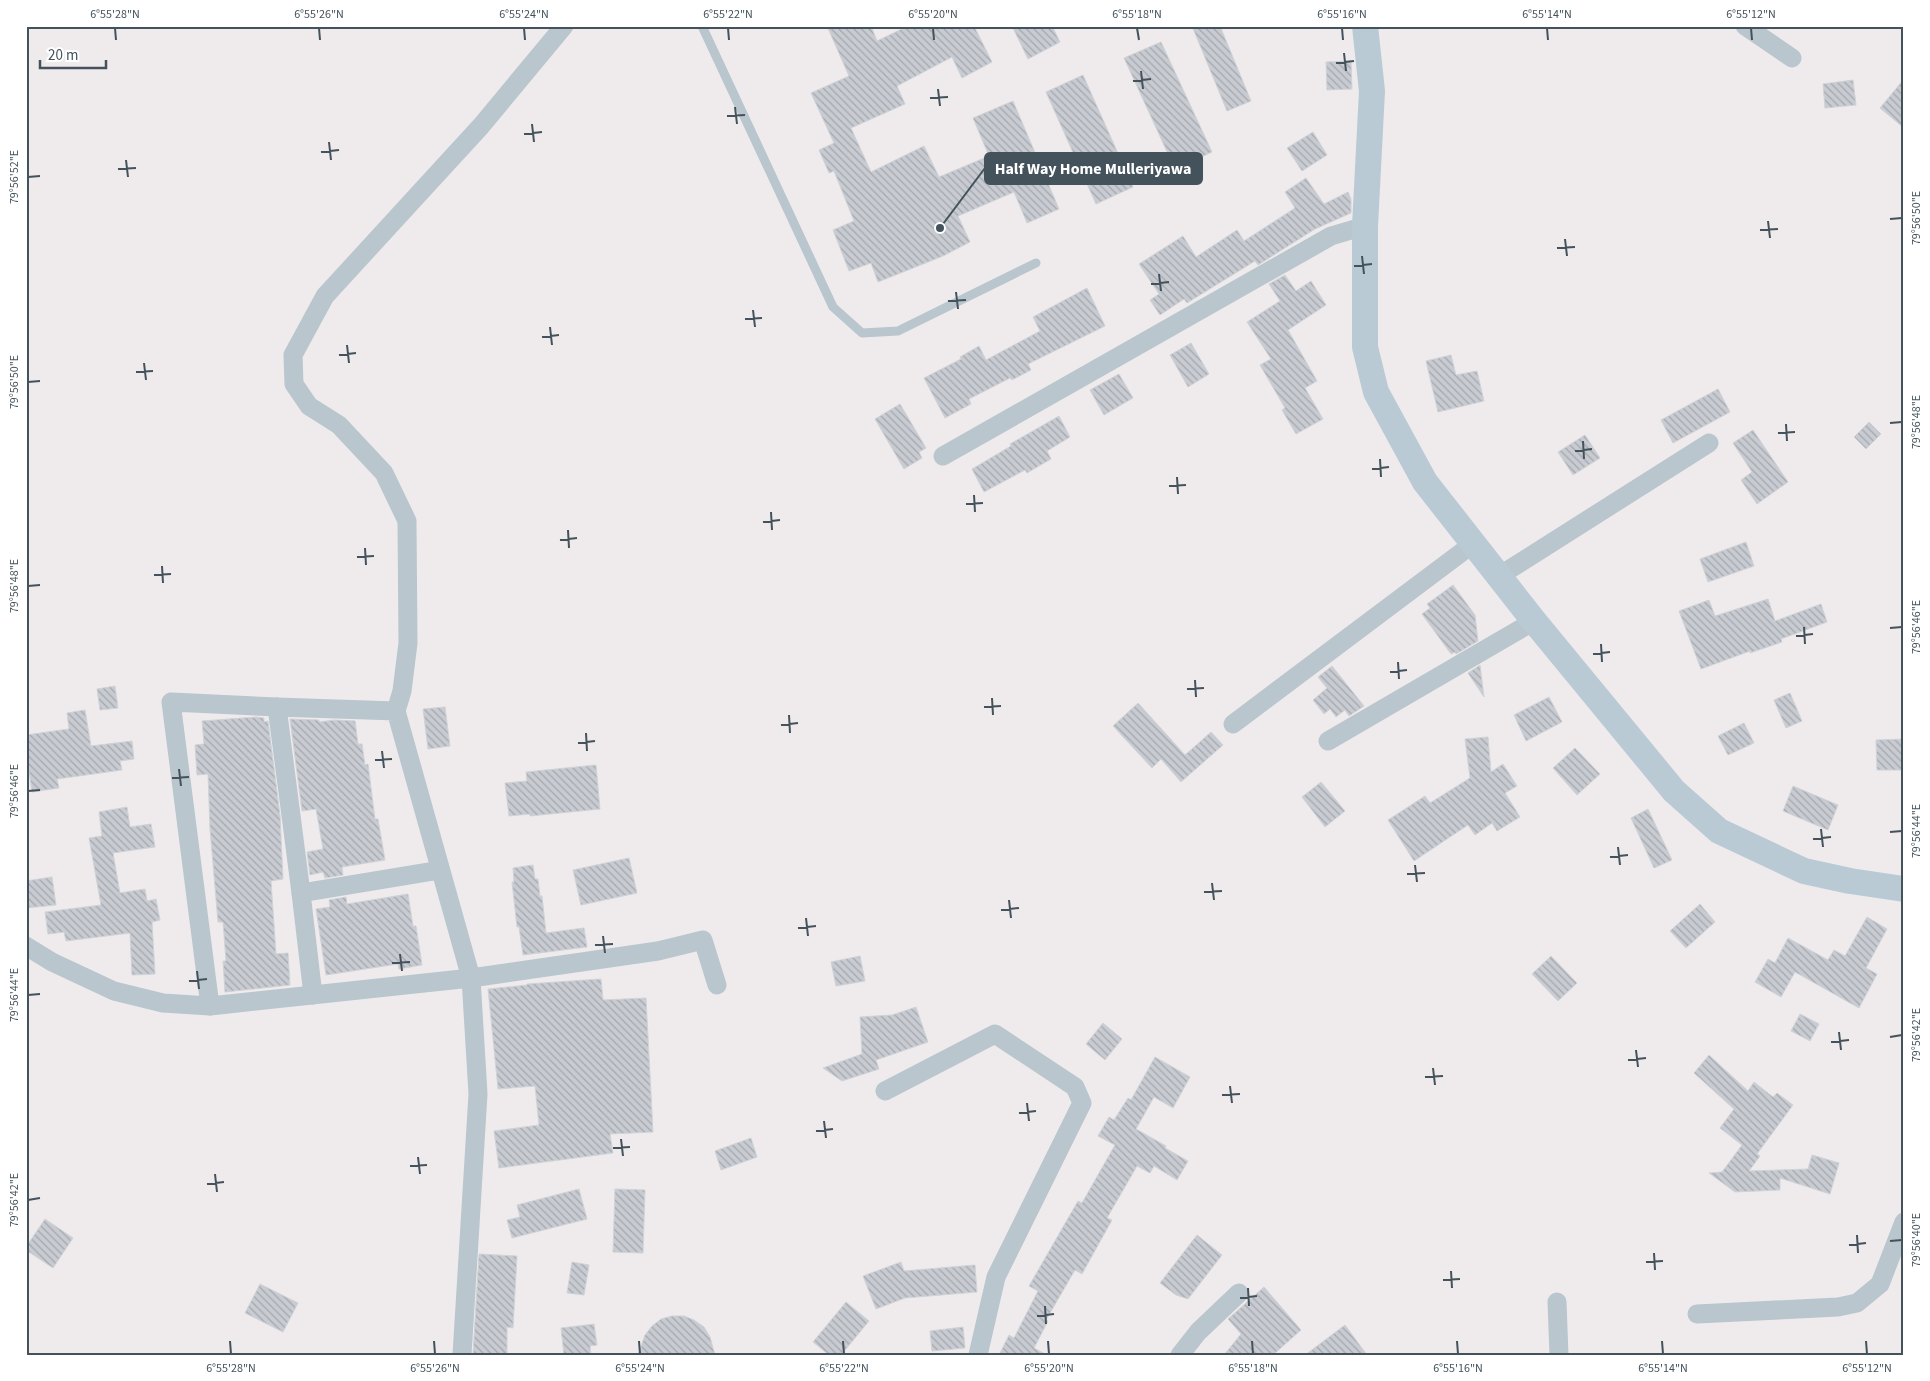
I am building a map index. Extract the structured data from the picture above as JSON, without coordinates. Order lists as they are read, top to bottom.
{
  "places": ["Half Way Home Mulleriyawa"],
  "scale_bar": "20 m",
  "coordinates": [
    "6°55'28\"N",
    "6°55'26\"N",
    "6°55'24\"N",
    "6°55'22\"N",
    "6°55'20\"N",
    "6°55'18\"N",
    "6°55'16\"N",
    "6°55'14\"N",
    "6°55'12\"N",
    "79°56'52\"E",
    "79°56'50\"E",
    "79°56'48\"E",
    "79°56'46\"E",
    "79°56'44\"E",
    "79°56'42\"E",
    "79°56'40\"E"
  ]
}
